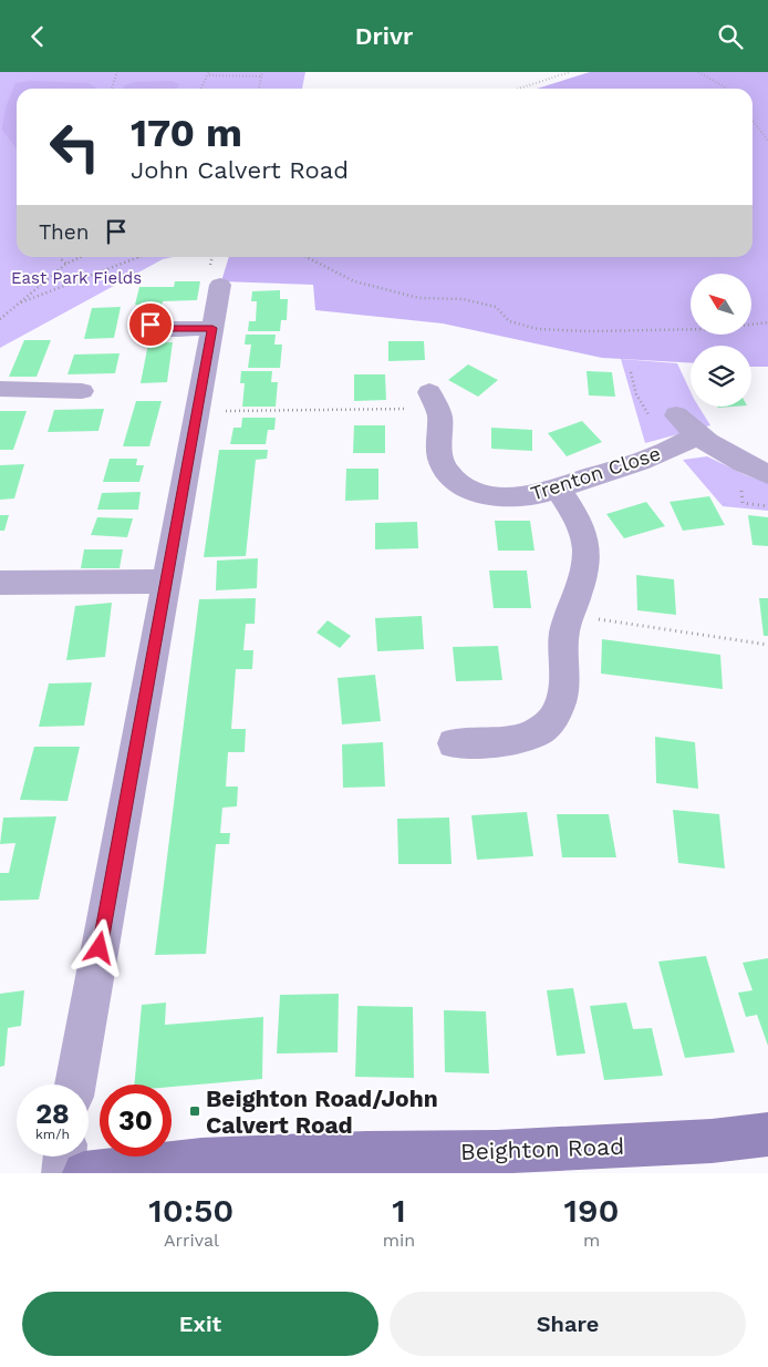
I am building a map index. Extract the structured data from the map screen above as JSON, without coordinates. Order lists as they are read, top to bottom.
{
  "streets": {
    "street": ["Trenton Close", "Beighton Road"]
  },
  "parks": ["East Park Fields"],
  "places": {
    "transit": ["Beighton Road/John Calvert Road"]
  },
  "north": "top left",
  "page": {
    "header": "Drivr",
    "turn": ["170 m", "John Calvert Road"],
    "then": "Then",
    "speed": "28 km/h",
    "limit": "30",
    "eta": [
      "10:50",
      "Arrival",
      "1",
      "min",
      "190",
      "m"
    ],
    "buttons": ["Exit", "Share"]
  }
}
